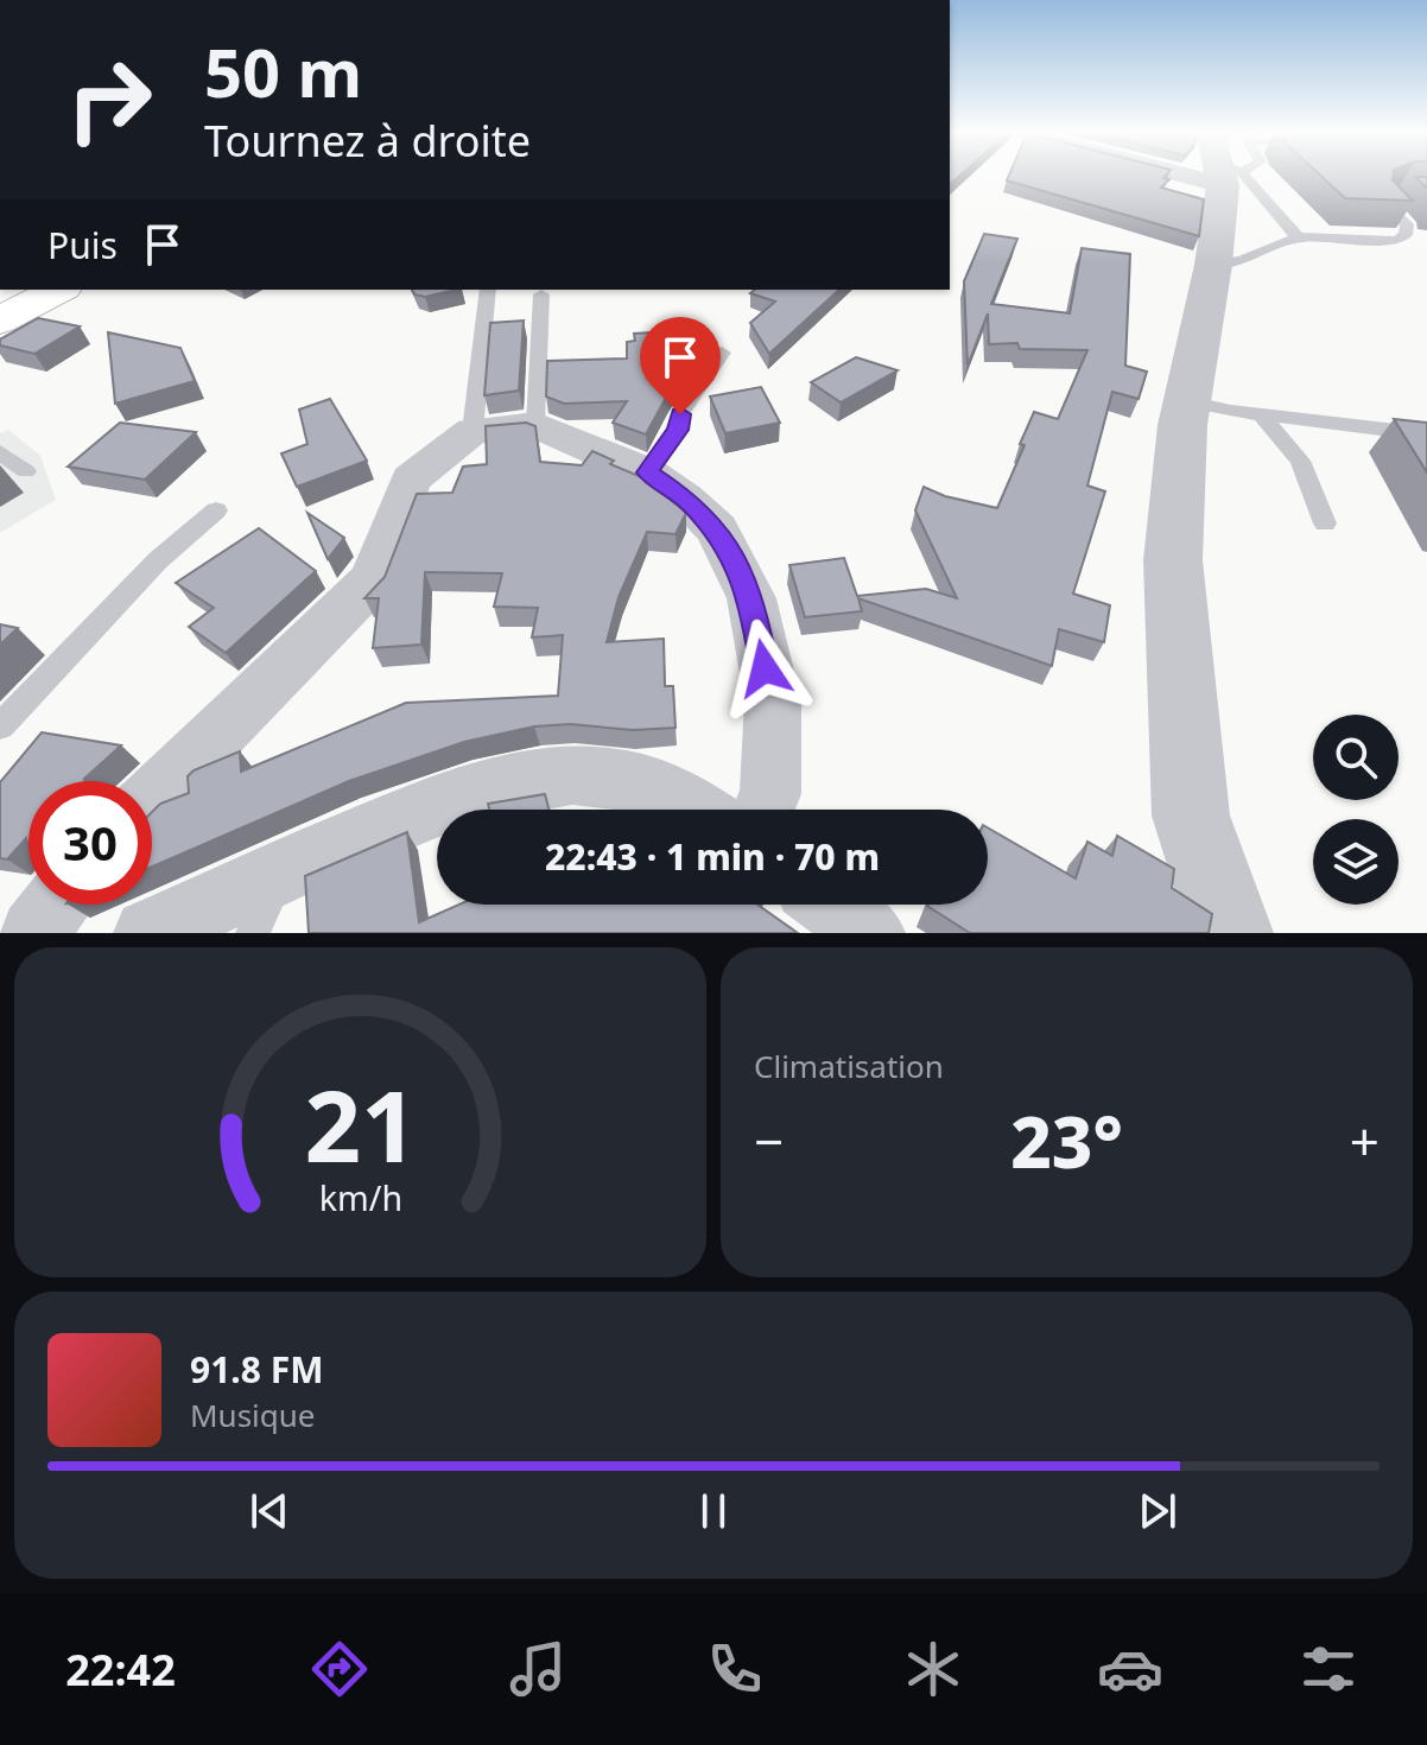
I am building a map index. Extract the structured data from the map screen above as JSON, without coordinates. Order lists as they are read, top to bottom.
{
  "page": {
    "turn": ["50 m", "Tournez à droite"],
    "then": "Puis",
    "limit": "30",
    "trip": "22:43 · 1 min · 70 m",
    "tile": "Climatisation",
    "heat": ["−", "23°", "+"],
    "song": ["91.8 FM", "Musique"],
    "tabs": "22:42",
    "gauge": ["21", "km/h"]
  }
}
